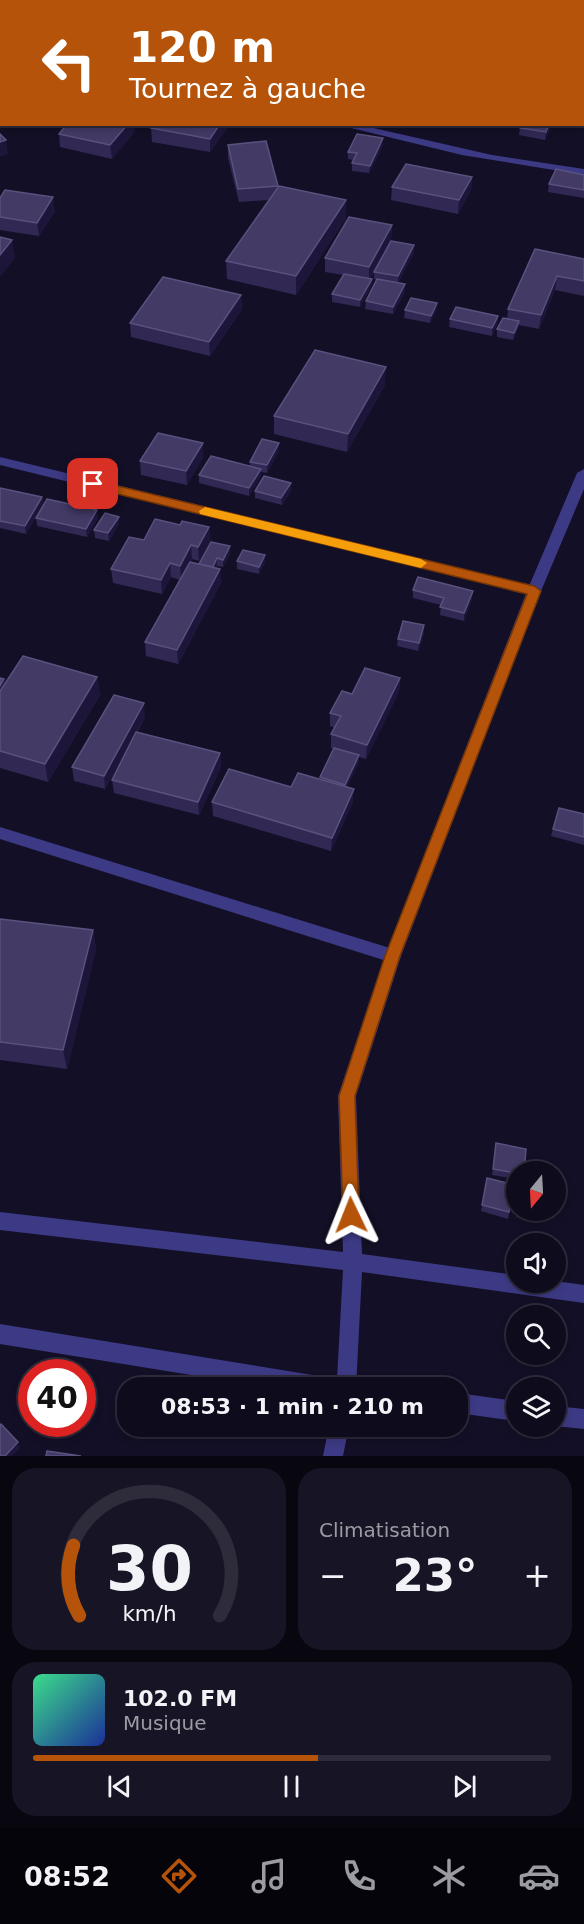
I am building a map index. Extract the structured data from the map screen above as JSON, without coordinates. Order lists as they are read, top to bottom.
{
  "north": "bottom",
  "page": {
    "turn": ["120 m", "Tournez à gauche"],
    "limit": "40",
    "trip": "08:53 · 1 min · 210 m",
    "tile": "Climatisation",
    "heat": ["−", "23°", "+"],
    "song": ["102.0 FM", "Musique"],
    "tabs": "08:52",
    "gauge": ["30", "km/h"]
  }
}
